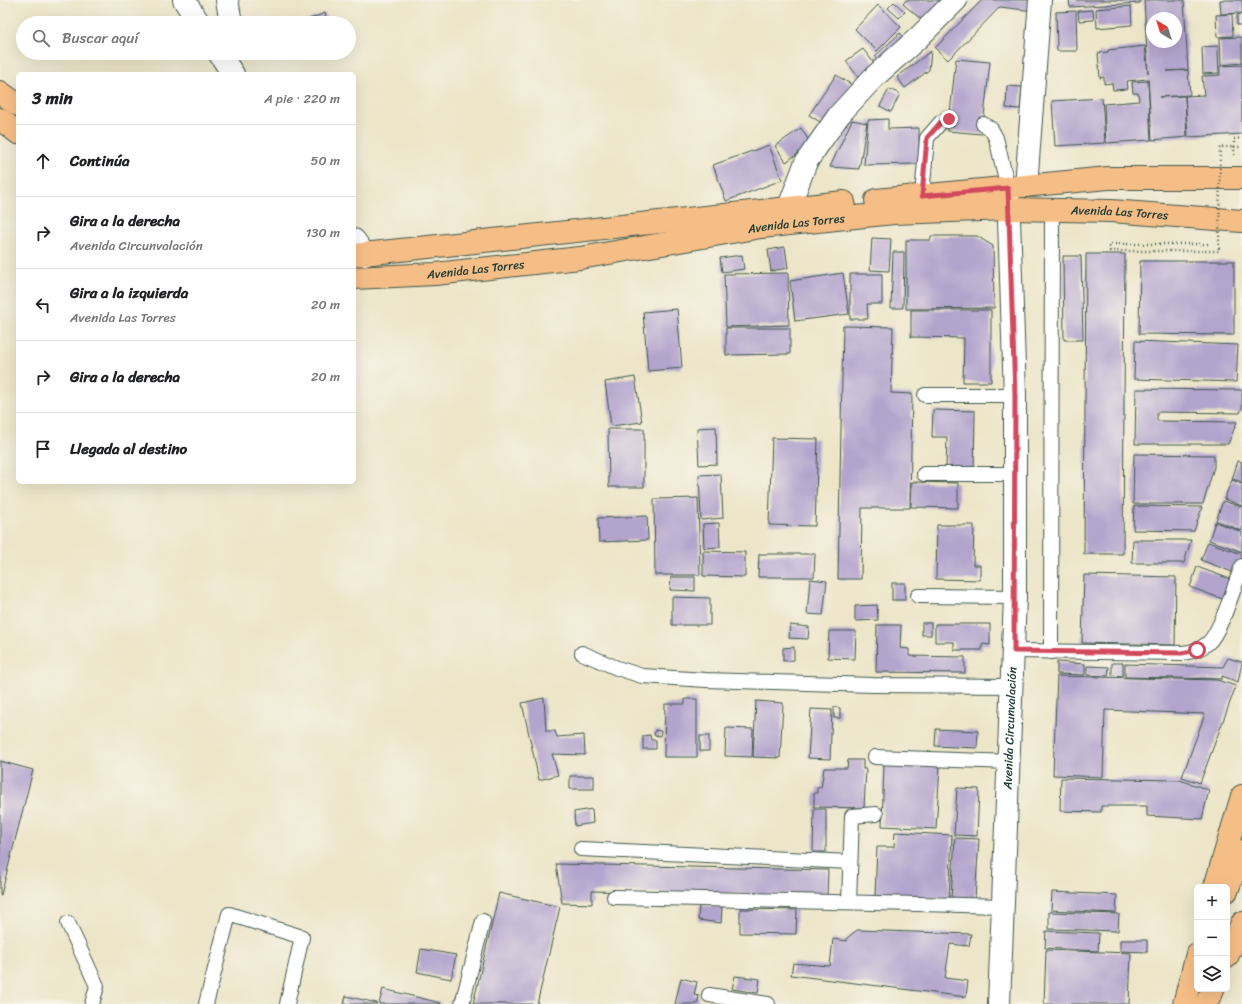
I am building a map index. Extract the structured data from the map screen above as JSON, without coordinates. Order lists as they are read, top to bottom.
{
  "streets": {
    "main road": ["Avenida Las Torres"],
    "street": ["Avenida Circunvalación"]
  },
  "crossings": [
    ["Avenida Las Torres", "Avenida Circunvalación"]
  ],
  "north": "top left",
  "page": {
    "search": "Buscar aquí",
    "heading": ["3 min", "A pie · 220 m"],
    "list": [
      ["Continúa", "50 m"],
      ["Gira a la derecha", "Avenida Circunvalación", "130 m"],
      ["Gira a la izquierda", "Avenida Las Torres", "20 m"],
      ["Gira a la derecha", "20 m"],
      "Llegada al destino"
    ],
    "map_buttons": ["+", "−"]
  }
}
